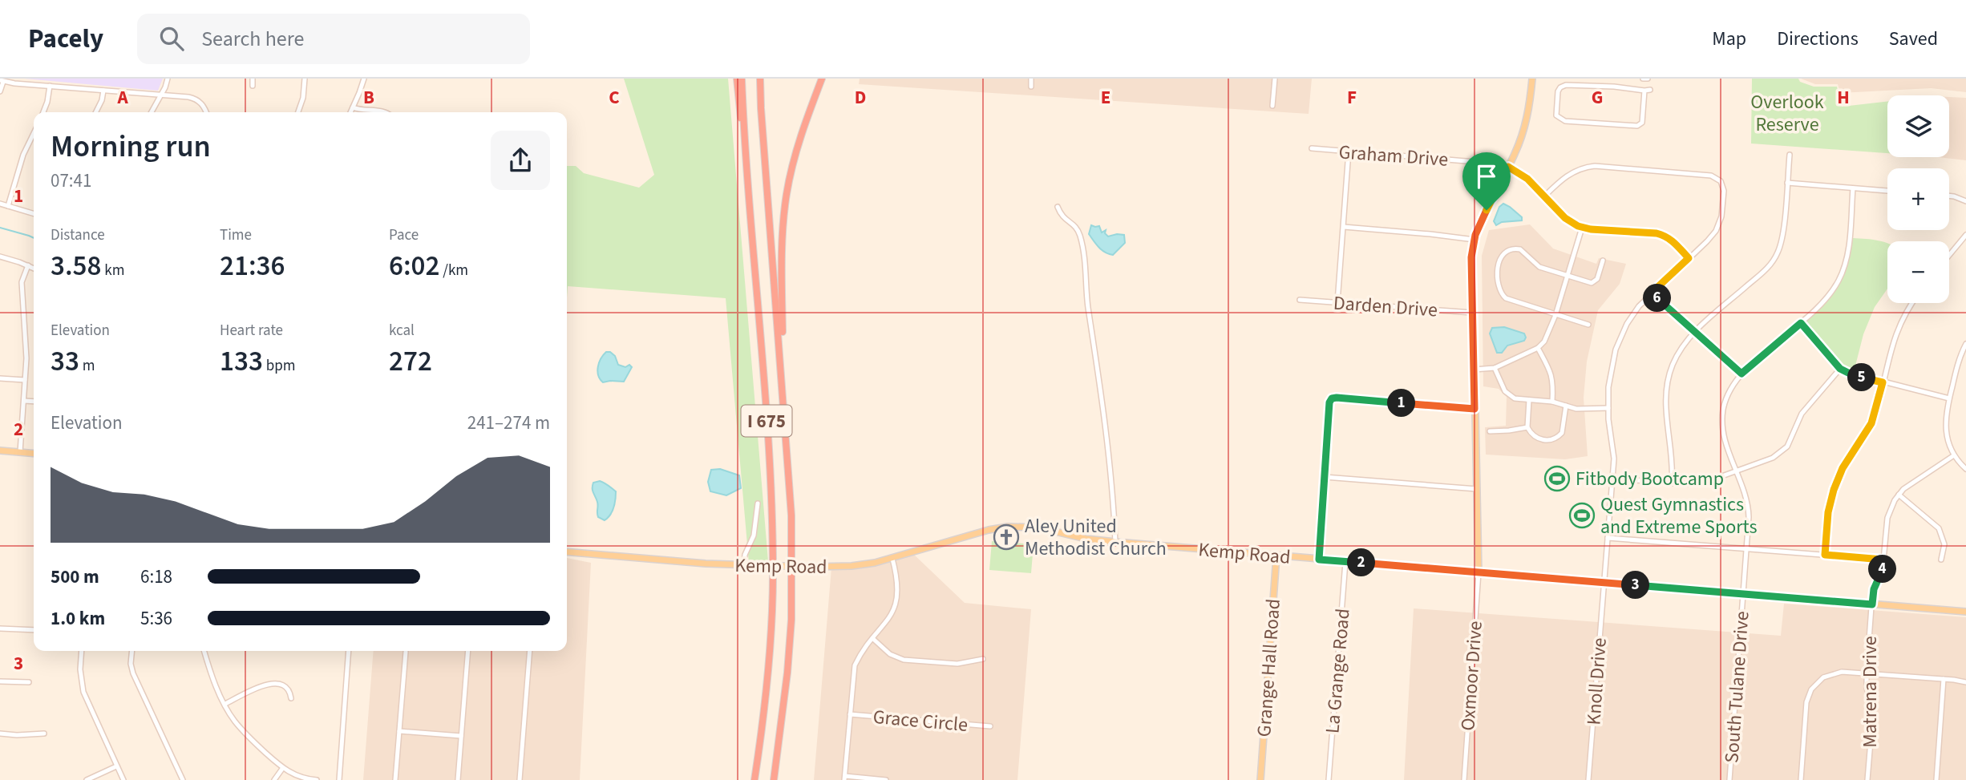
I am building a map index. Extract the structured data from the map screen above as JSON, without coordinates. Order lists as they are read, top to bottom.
{
  "streets": {
    "highway": ["I 675"],
    "main road": ["Kemp Road", "Grange Hall Road"],
    "street": [
      "Graham Drive",
      "Darden Drive",
      "La Grange Road",
      "Oxmoor Drive",
      "Knoll Drive",
      "South Tulane Drive",
      "Matrena Drive",
      "Grace Circle"
    ]
  },
  "crossings": [
    ["Kemp Road", "Grange Hall Road"],
    ["Kemp Road", "La Grange Road"],
    ["Kemp Road", "Oxmoor Drive"],
    ["Kemp Road", "Knoll Drive"],
    ["Kemp Road", "South Tulane Drive"],
    ["Kemp Road", "Matrena Drive"]
  ],
  "parks": ["Overlook Reserve"],
  "places": {
    "sports": ["Fitbody Bootcamp", "Quest Gymnastics and Extreme Sports"],
    "church": ["Aley United Methodist Church"]
  },
  "page": {
    "header": "Pacely",
    "search": "Search here",
    "nav": ["Map", "Directions", "Saved"],
    "map_buttons": ["+", "−"],
    "heading": ["Morning run", "07:41"],
    "stats": [
      ["Distance", "3.58 km"],
      ["Time", "21:36"],
      ["Pace", "6:02 /km"],
      ["Elevation", "33 m"],
      ["Heart rate", "133 bpm"],
      ["kcal", "272"]
    ],
    "pins": [
      "6",
      "5",
      "1",
      "2",
      "4",
      "3"
    ],
    "chart": ["Elevation", "241–274 m"],
    "list": [
      {
        "name": "500 m",
        "note": "6:18"
      },
      {
        "name": "1.0 km",
        "note": "5:36"
      }
    ]
  },
  "grid": {
    "columns": [
      "A",
      "B",
      "C",
      "D",
      "E",
      "F",
      "G",
      "H"
    ],
    "rows": ["1", "2", "3"]
  }
}
